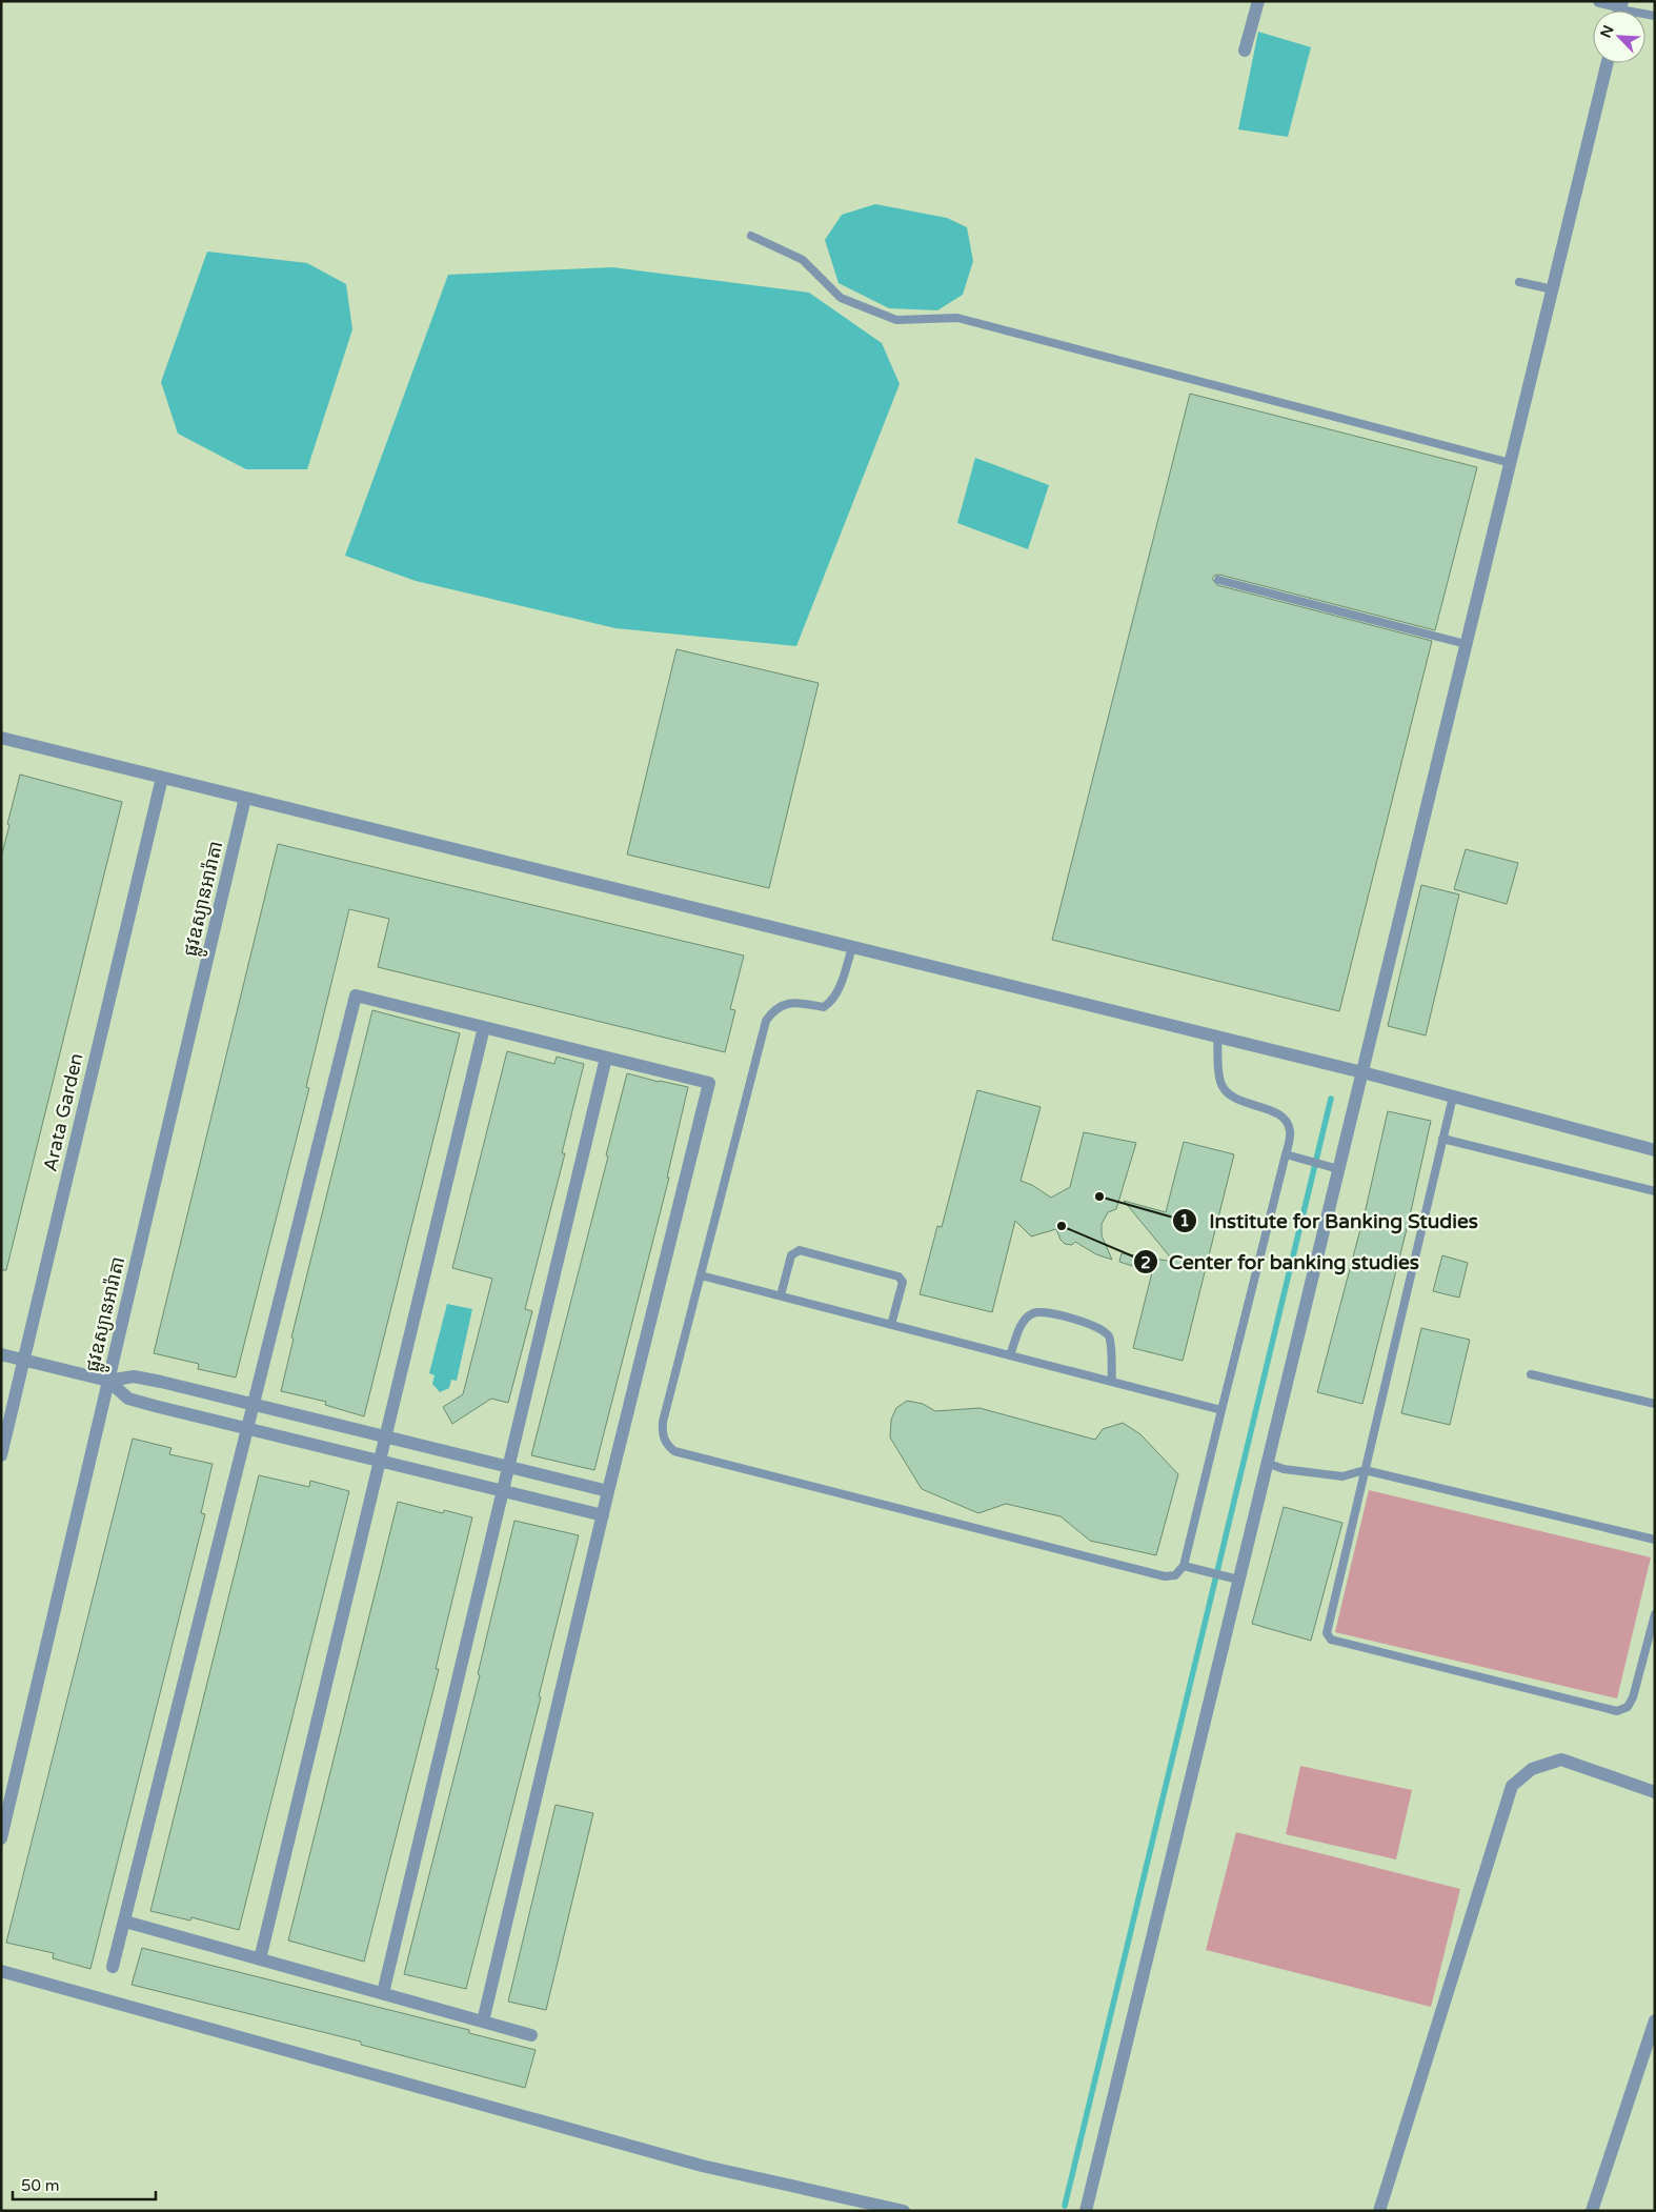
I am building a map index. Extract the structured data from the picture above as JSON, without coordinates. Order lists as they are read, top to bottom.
{
  "streets": {
    "street": ["ផ្លូវឧស្យានអារ៉ាតា", "Arata Garden"]
  },
  "places": ["Institute for Banking Studies", "Center for banking studies"],
  "scale_bar": "50 m",
  "north": "top left"
}
